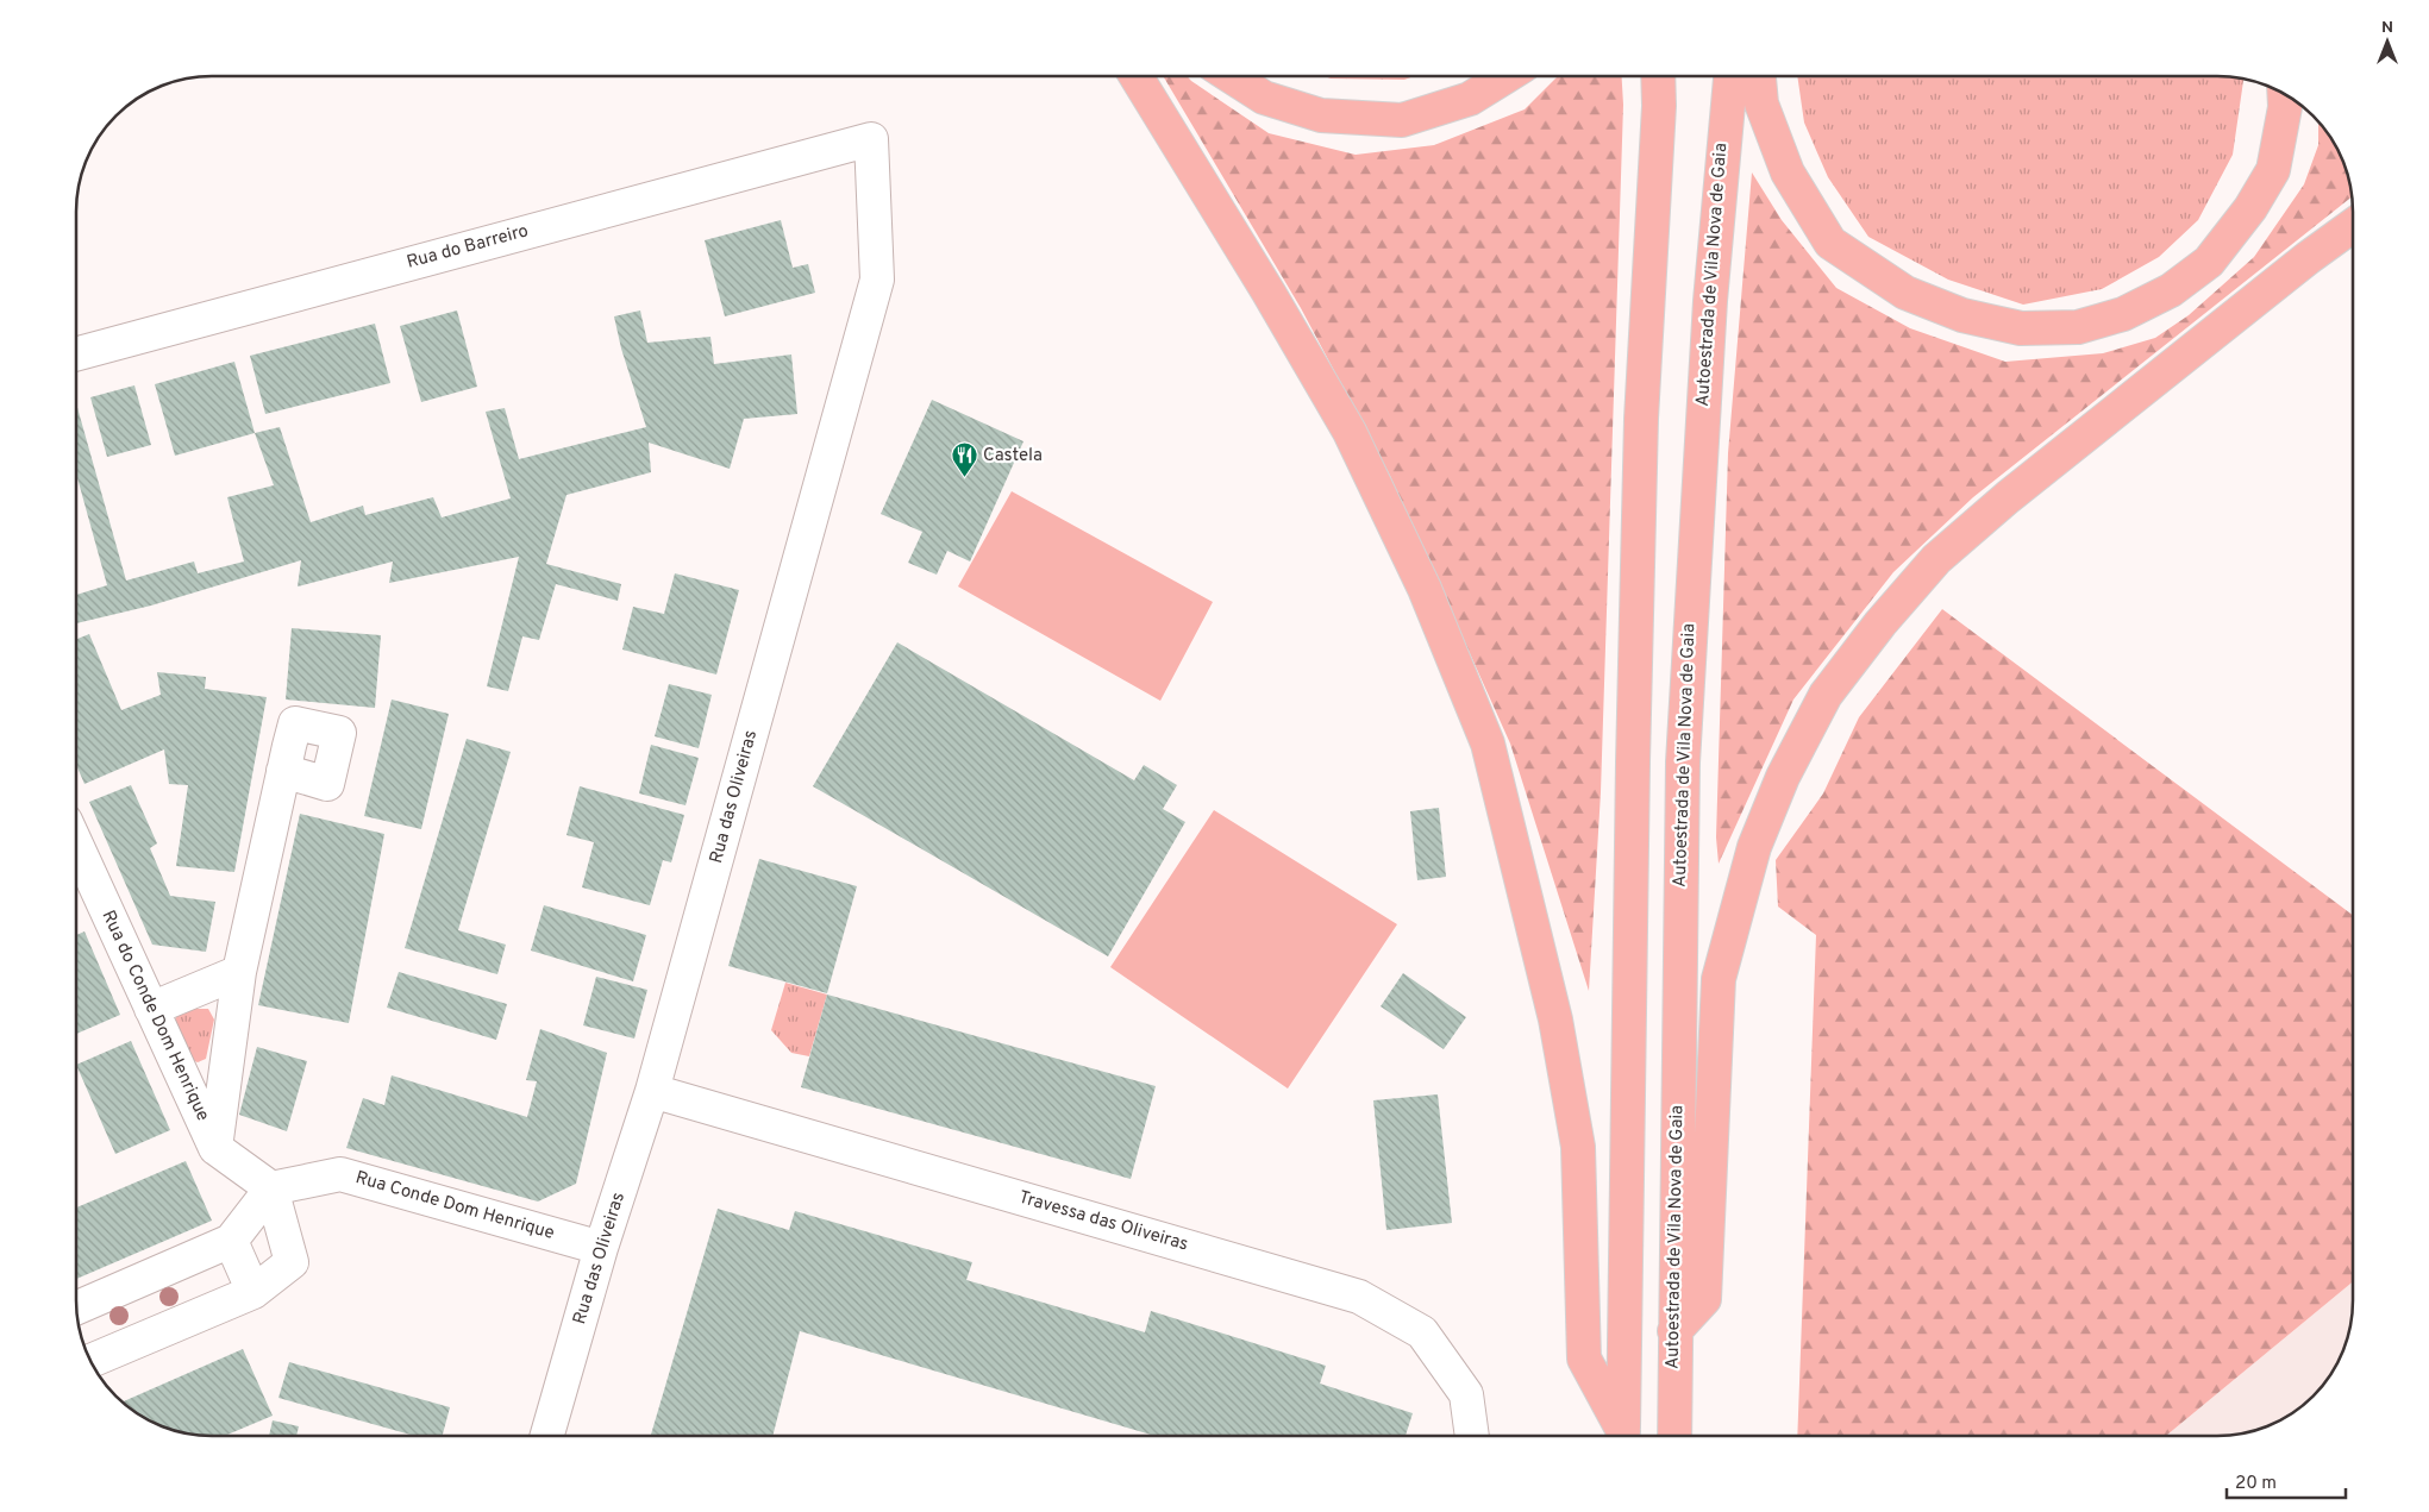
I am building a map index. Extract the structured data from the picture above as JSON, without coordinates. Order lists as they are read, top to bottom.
{
  "streets": {
    "highway": ["Autoestrada de Vila Nova de Gaia"],
    "street": [
      "Rua do Barreiro",
      "Rua das Oliveiras",
      "Rua do Conde Dom Henrique",
      "Rua Conde Dom Henrique",
      "Travessa das Oliveiras"
    ]
  },
  "crossings": [
    ["Rua do Barreiro", "Rua das Oliveiras"],
    ["Rua das Oliveiras", "Rua Conde Dom Henrique"],
    ["Rua das Oliveiras", "Travessa das Oliveiras"],
    ["Rua do Conde Dom Henrique", "Rua Conde Dom Henrique"]
  ],
  "places": {
    "restaurant": ["Castela"]
  },
  "scale_bar": "20 m",
  "north": "top"
}
